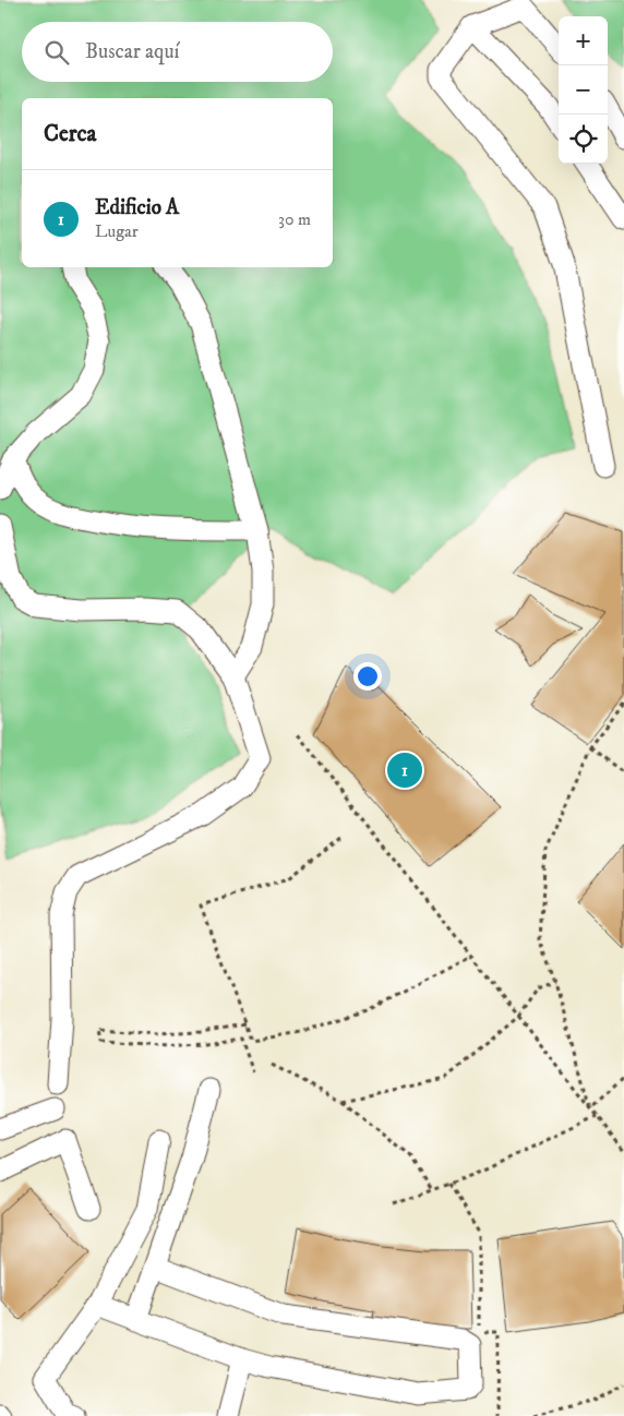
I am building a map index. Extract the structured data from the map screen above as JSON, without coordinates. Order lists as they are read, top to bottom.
{
  "page": {
    "map_buttons": ["+", "−"],
    "search": "Buscar aquí",
    "heading": "Cerca",
    "list": [
      {
        "mark": "1",
        "name": "Edificio A",
        "note": "Lugar",
        "value": "30 m"
      }
    ],
    "pins": "1"
  }
}
